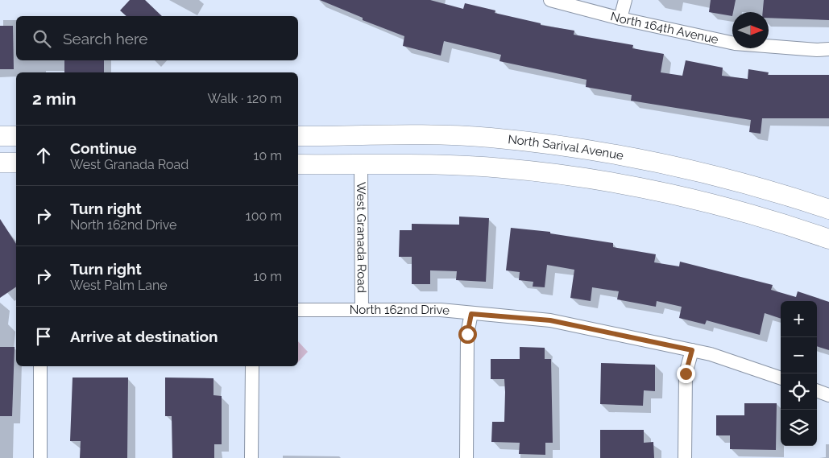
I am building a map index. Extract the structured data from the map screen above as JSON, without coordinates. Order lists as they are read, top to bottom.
{
  "streets": {
    "main road": ["North Sarival Avenue"],
    "street": ["North 164th Avenue", "West Granada Road", "North 162nd Drive"]
  },
  "crossings": [
    ["West Granada Road", "North 162nd Drive"]
  ],
  "north": "right",
  "page": {
    "search": "Search here",
    "heading": ["2 min", "Walk · 120 m"],
    "list": [
      ["Continue", "West Granada Road", "10 m"],
      ["Turn right", "North 162nd Drive", "100 m"],
      ["Turn right", "West Palm Lane", "10 m"],
      "Arrive at destination"
    ],
    "map_buttons": ["+", "−"]
  }
}
